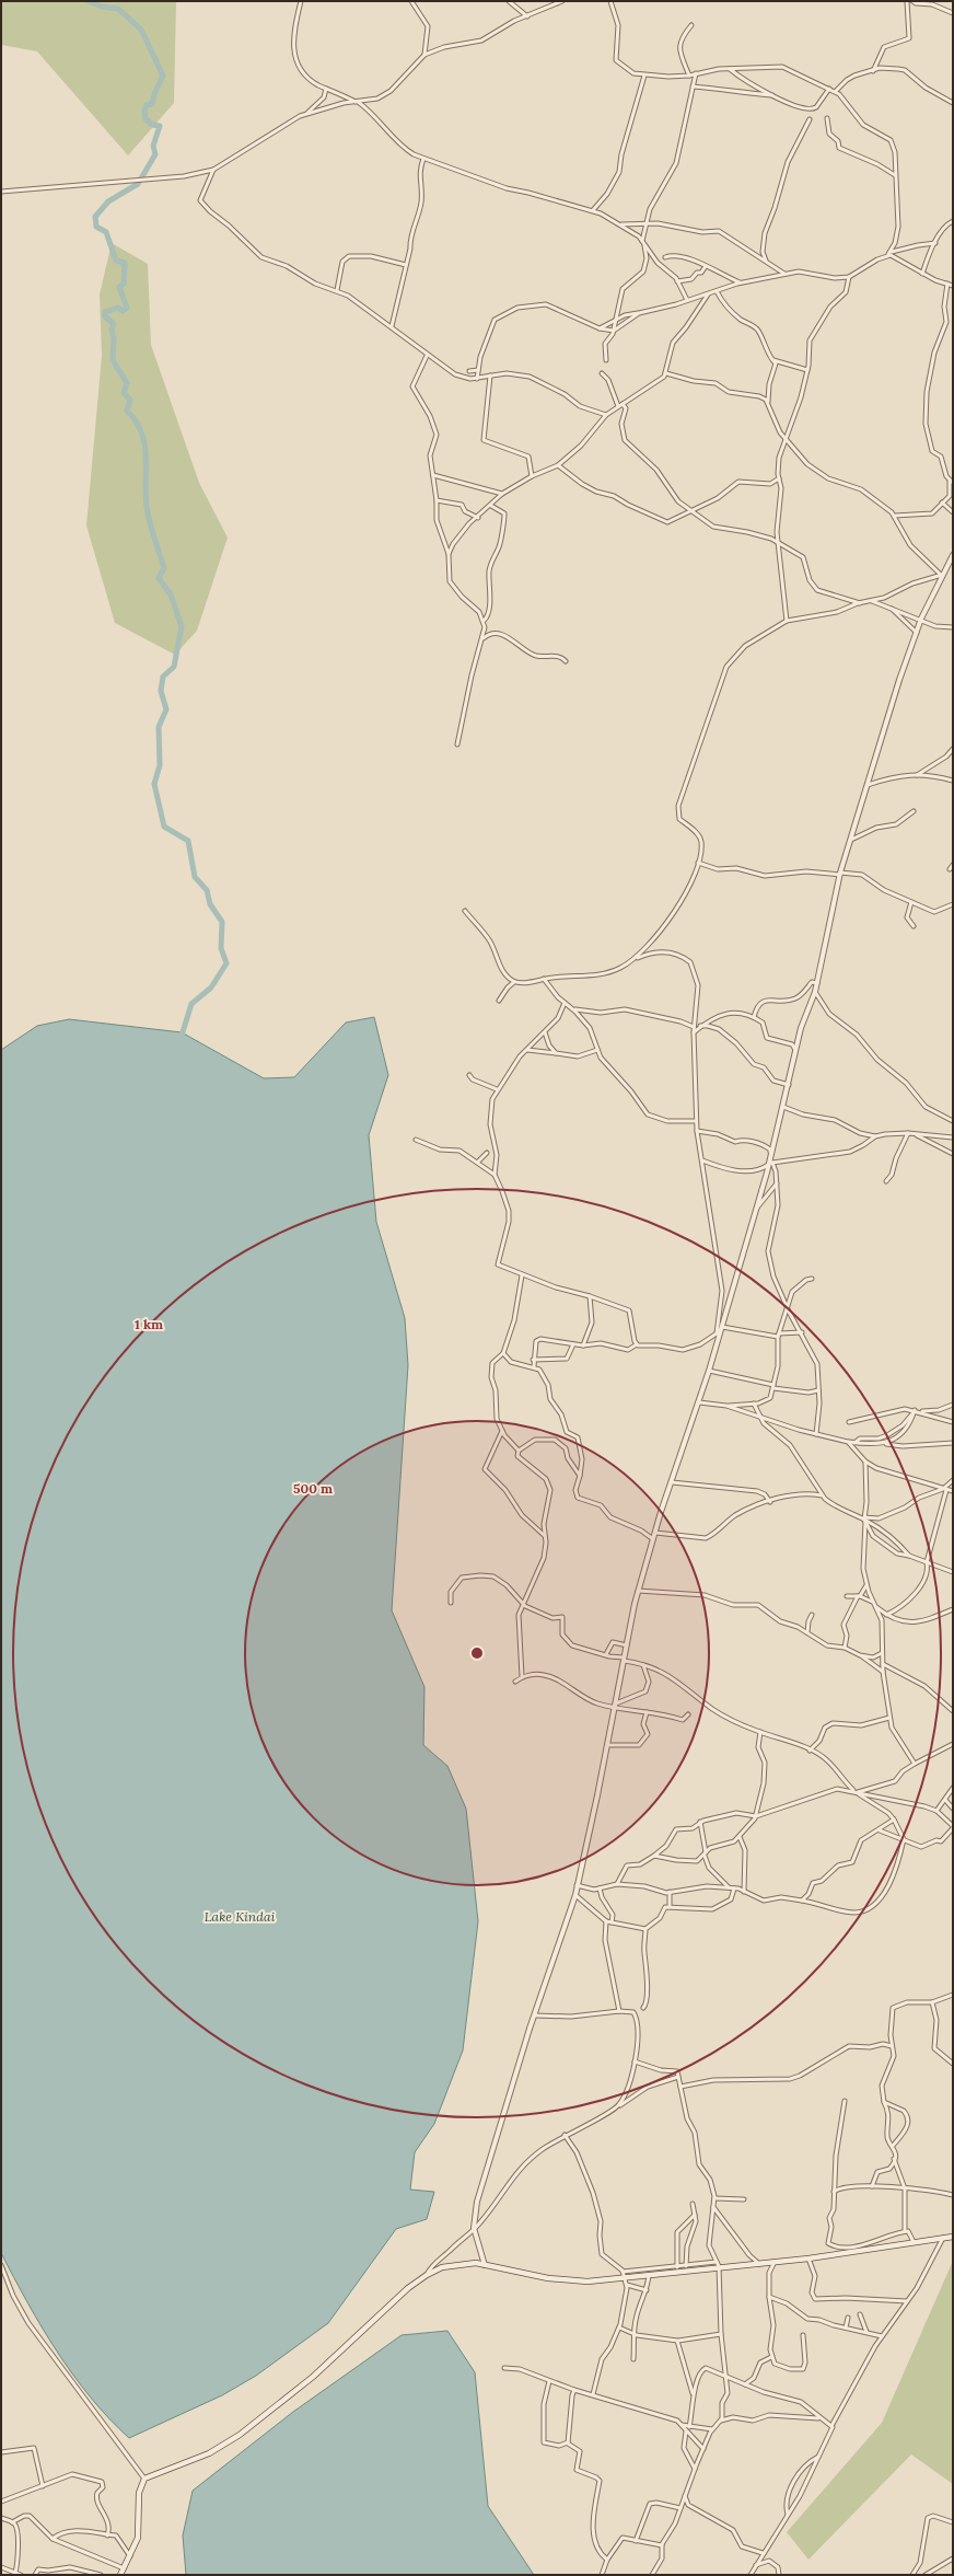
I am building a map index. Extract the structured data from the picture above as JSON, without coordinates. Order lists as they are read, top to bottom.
{
  "water": ["Lake Kindai"],
  "rings": ["1 km", "500 m"]
}
